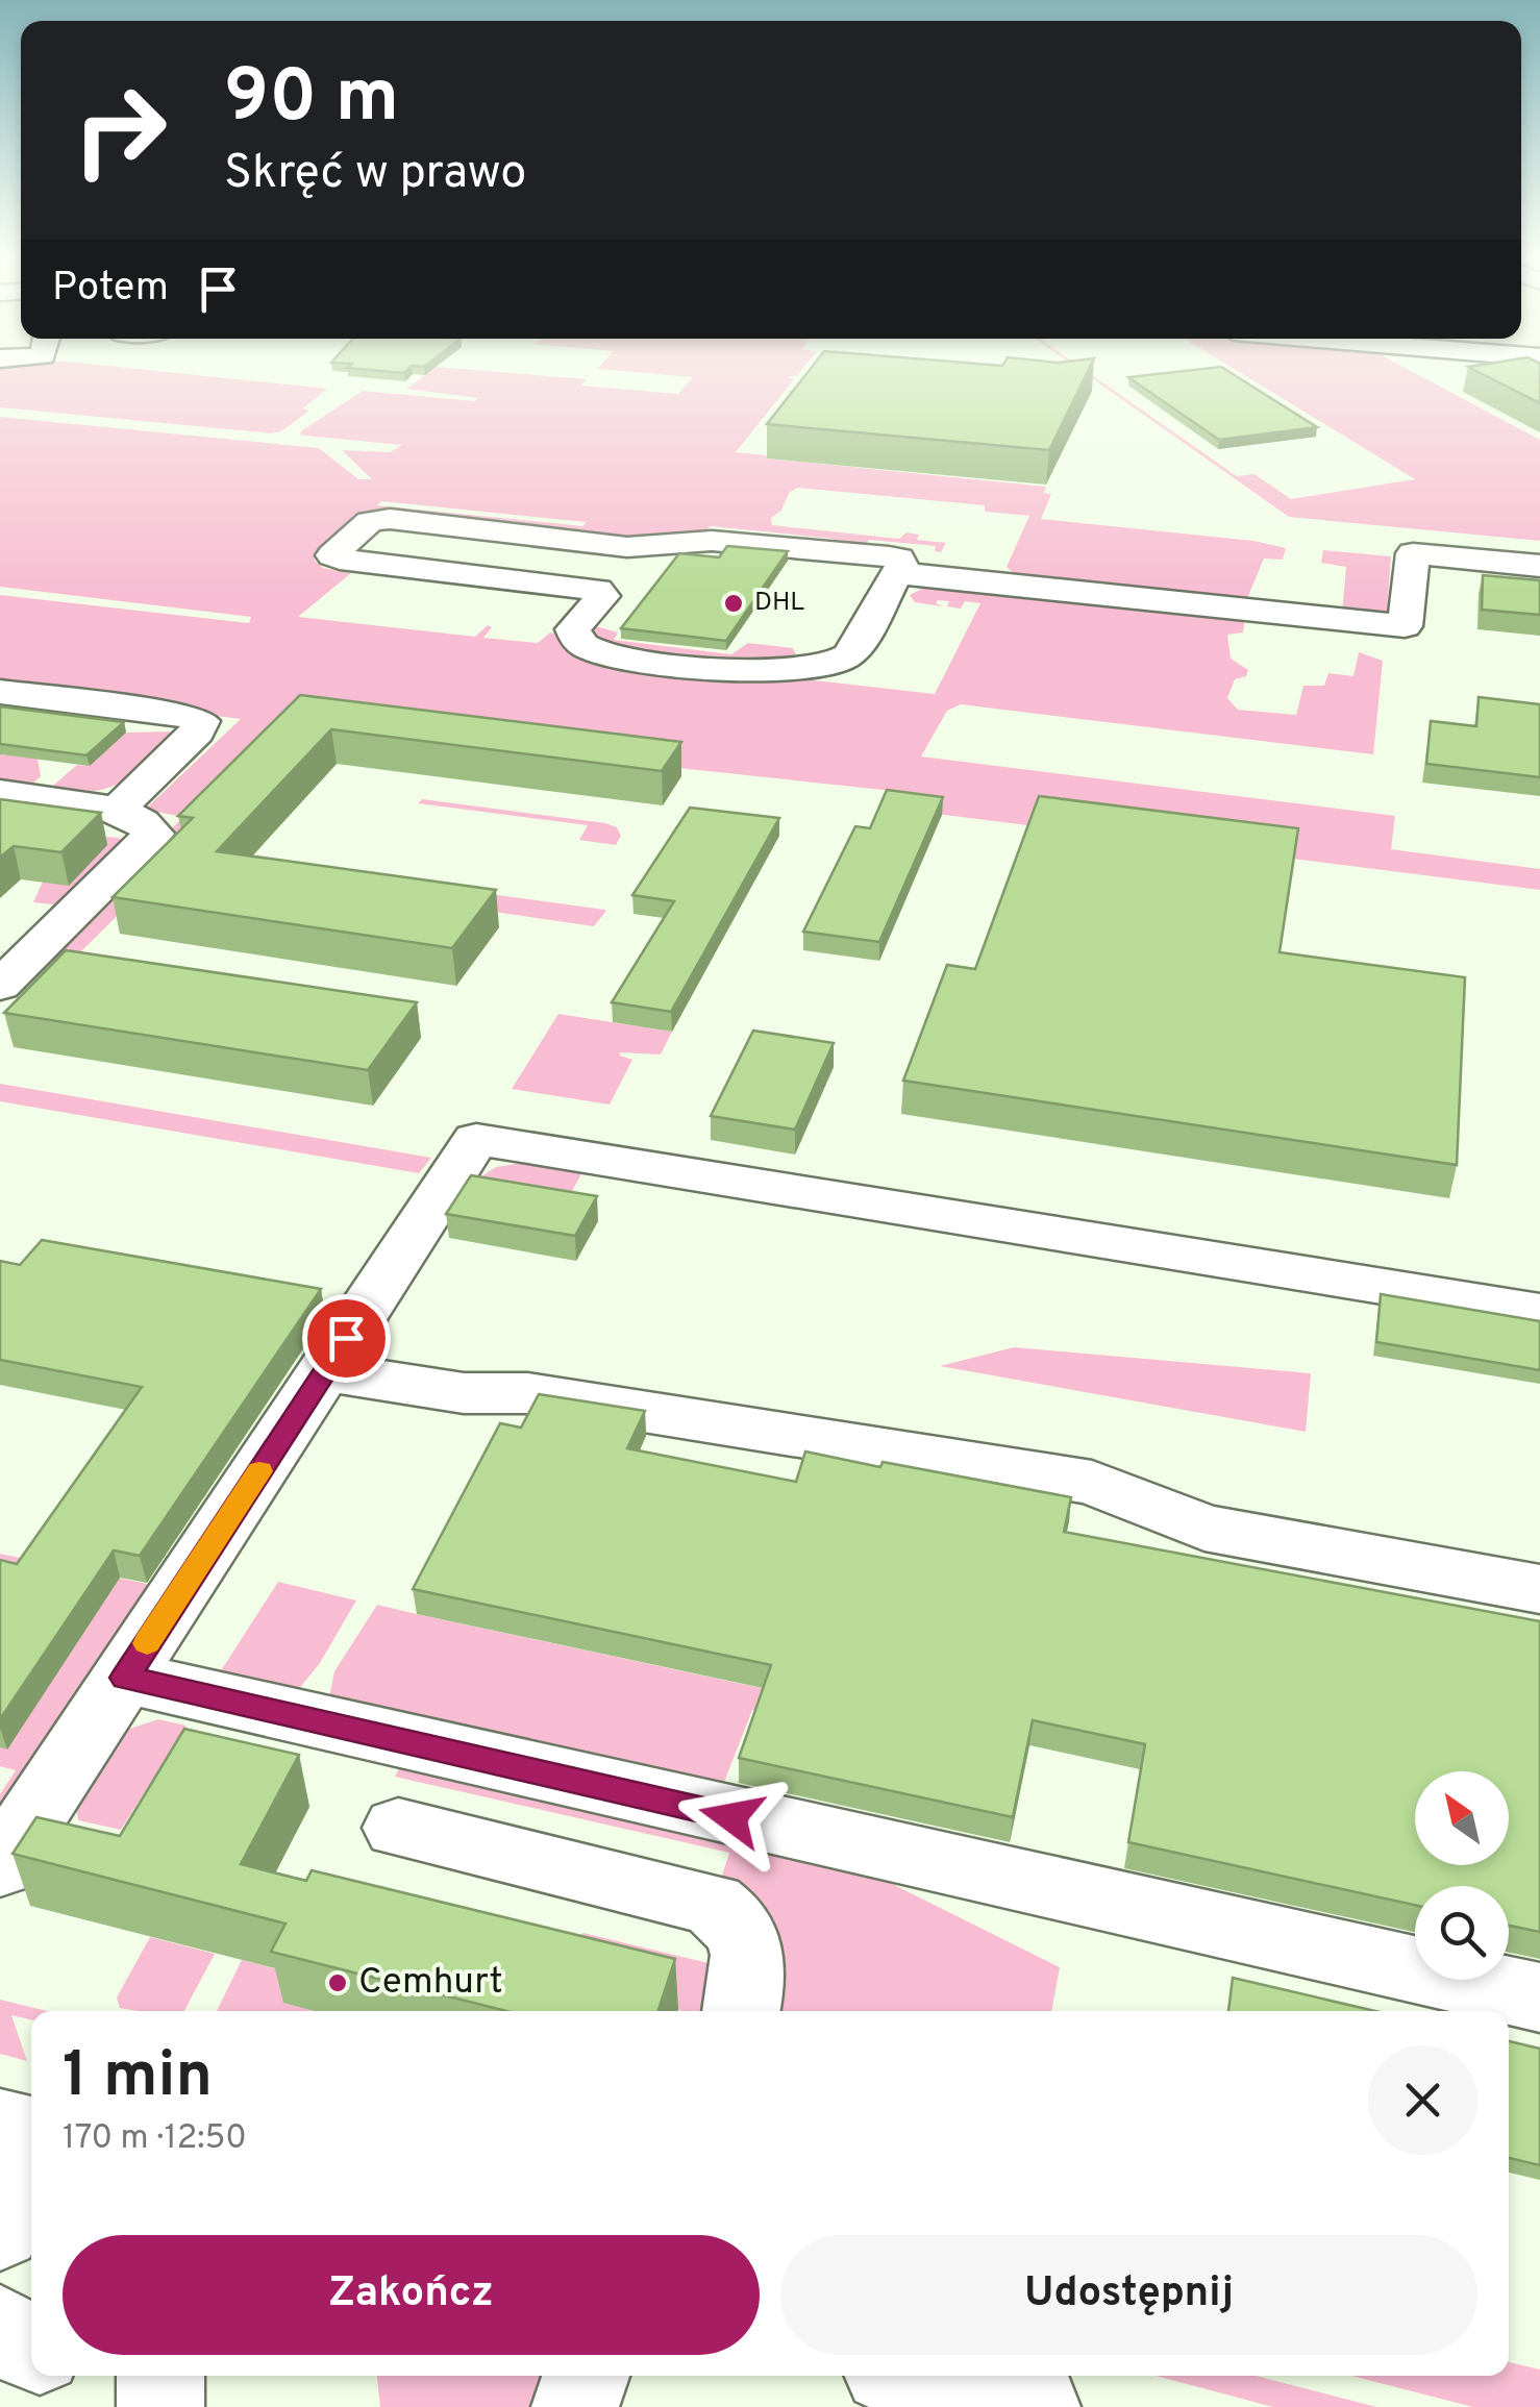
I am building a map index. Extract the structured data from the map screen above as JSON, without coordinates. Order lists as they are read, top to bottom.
{
  "places": ["DHL", "Cemhurt"],
  "north": "top left",
  "page": {
    "turn": ["90 m", "Skręć w prawo"],
    "then": "Potem",
    "heading": ["1 min", "170 m · 12:50"],
    "buttons": ["Zakończ", "Udostępnij"]
  }
}
